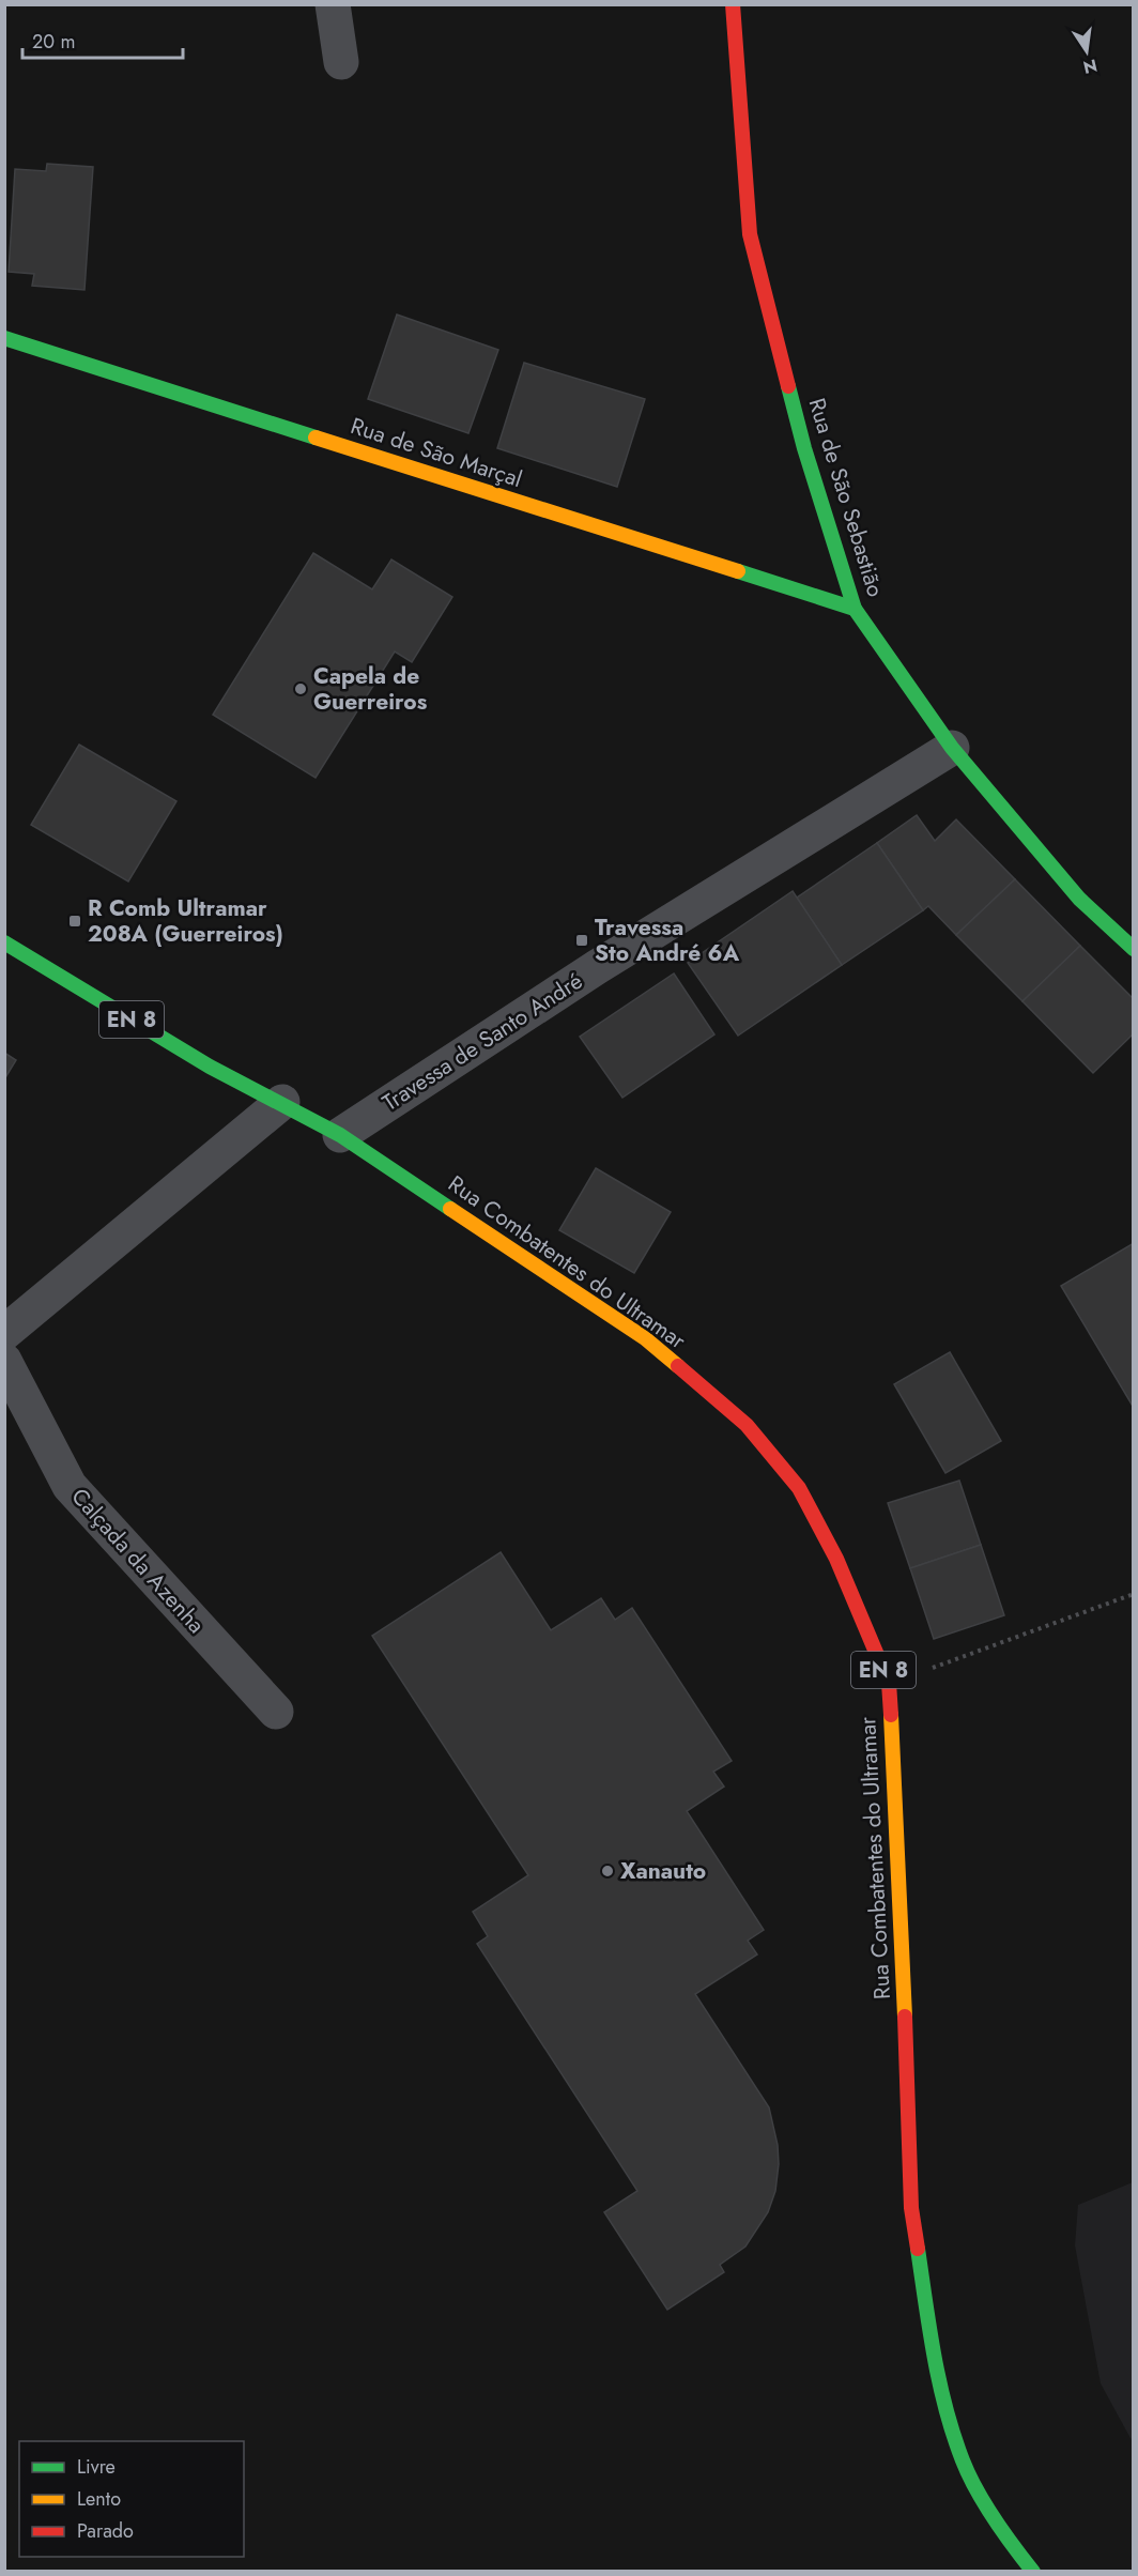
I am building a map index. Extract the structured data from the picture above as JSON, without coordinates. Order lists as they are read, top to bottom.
{
  "streets": {
    "main road": [
      "Rua de São Marçal",
      "Rua de São Sebastião",
      "EN 8",
      "Rua Combatentes do Ultramar"
    ],
    "street": ["Travessa de Santo André", "Calçada da Azenha"]
  },
  "crossings": [
    ["Rua de São Marçal", "Rua de São Sebastião"],
    ["Rua de São Sebastião", "Travessa de Santo André"],
    ["Travessa de Santo André", "Rua Combatentes do Ultramar"]
  ],
  "places": {
    "other": ["Capela de Guerreiros", "Xanauto"],
    "transit": ["R Comb Ultramar 208A (Guerreiros)", "Travessa Sto André 6A"]
  },
  "legend": ["Livre", "Lento", "Parado"],
  "scale_bar": "20 m",
  "north": "bottom"
}
